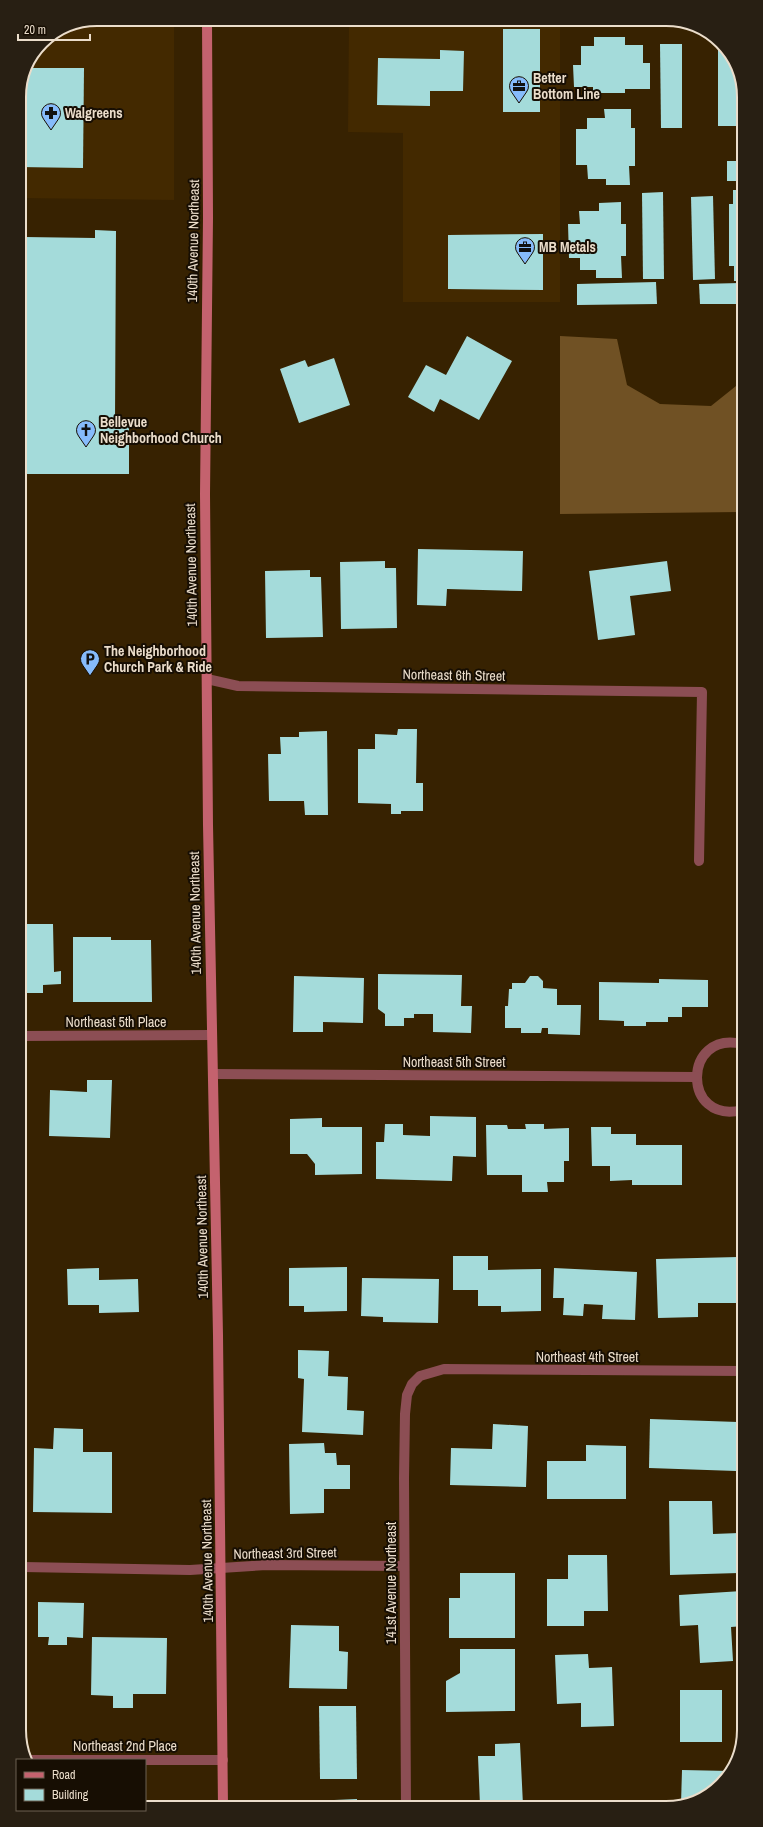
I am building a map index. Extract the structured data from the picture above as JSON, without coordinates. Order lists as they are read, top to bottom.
{
  "streets": {
    "street": [
      "140th Avenue Northeast",
      "Northeast 6th Street",
      "Northeast 5th Place",
      "Northeast 5th Street",
      "Northeast 4th Street",
      "Northeast 3rd Street",
      "141st Avenue Northeast",
      "Northeast 2nd Place"
    ]
  },
  "crossings": [
    ["140th Avenue Northeast", "Northeast 6th Street"],
    ["140th Avenue Northeast", "Northeast 5th Place"],
    ["140th Avenue Northeast", "Northeast 5th Street"],
    ["140th Avenue Northeast", "Northeast 3rd Street"],
    ["140th Avenue Northeast", "Northeast 2nd Place"],
    ["Northeast 4th Street", "141st Avenue Northeast"],
    ["Northeast 3rd Street", "141st Avenue Northeast"]
  ],
  "places": {
    "office": ["Better Bottom Line", "MB Metals"],
    "pharmacy": ["Walgreens"],
    "church": ["Bellevue Neighborhood Church"],
    "parking": ["The Neighborhood Church Park & Ride"]
  },
  "legend": ["Road", "Building"],
  "scale_bar": "20 m"
}
